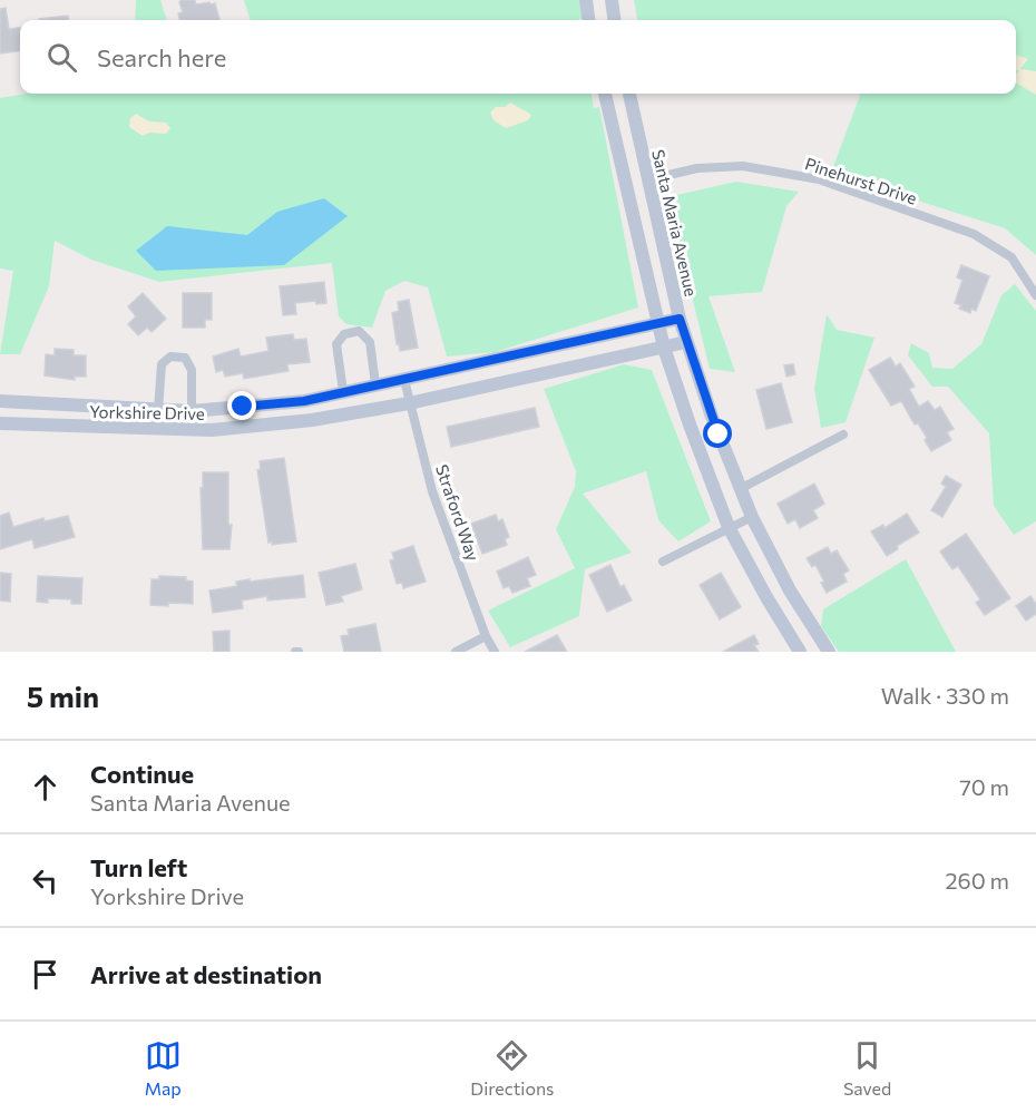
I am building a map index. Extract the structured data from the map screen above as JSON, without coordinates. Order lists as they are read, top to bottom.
{
  "streets": {
    "street": [
      "Pinehurst Drive",
      "Santa Maria Avenue",
      "Yorkshire Drive",
      "Straford Way"
    ]
  },
  "crossings": [
    ["Pinehurst Drive", "Santa Maria Avenue"],
    ["Santa Maria Avenue", "Yorkshire Drive"],
    ["Yorkshire Drive", "Straford Way"]
  ],
  "page": {
    "search": "Search here",
    "heading": ["5 min", "Walk · 330 m"],
    "list": [
      ["Continue", "Santa Maria Avenue", "70 m"],
      ["Turn left", "Yorkshire Drive", "260 m"],
      "Arrive at destination"
    ],
    "nav": ["Map", "Directions", "Saved"]
  }
}
